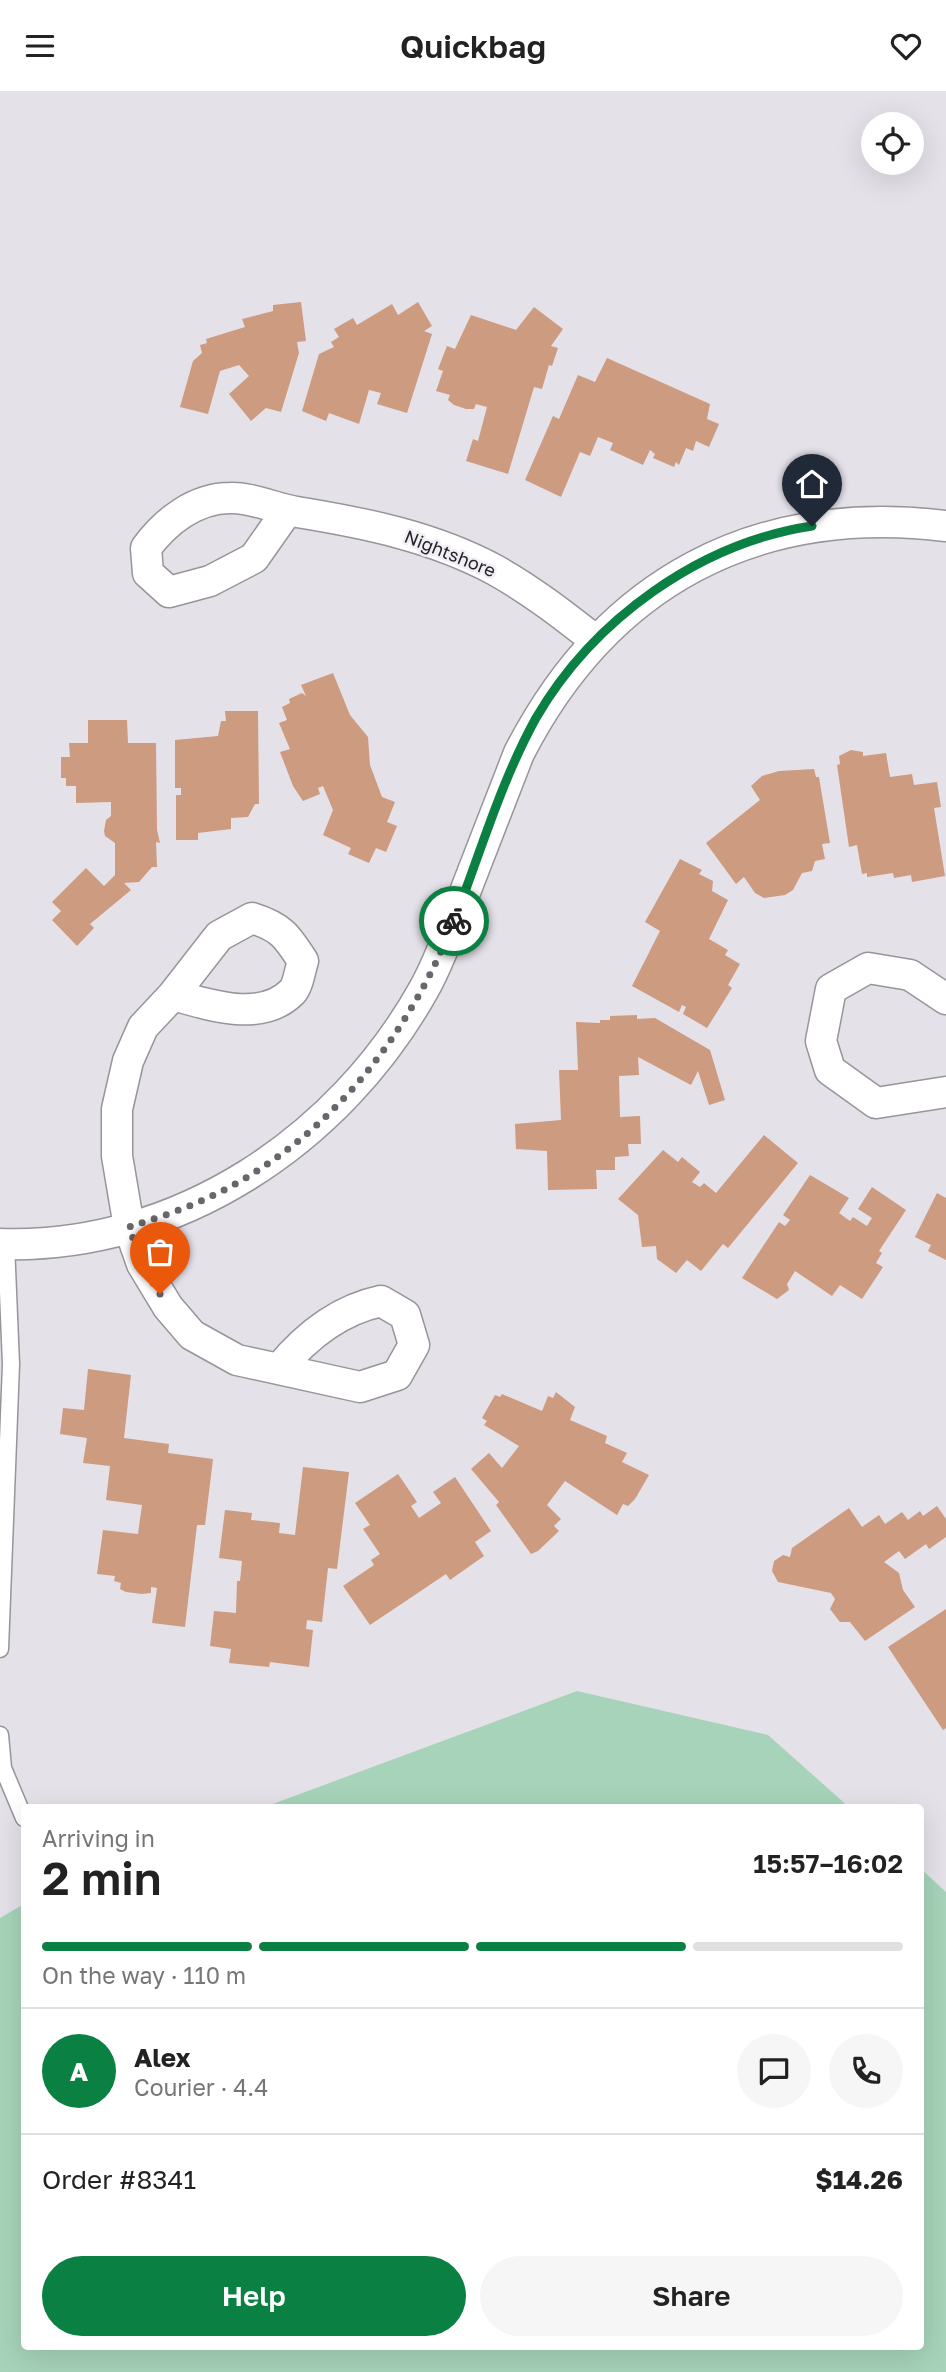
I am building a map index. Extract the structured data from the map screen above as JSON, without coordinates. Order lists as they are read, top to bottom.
{
  "streets": {
    "street": ["Nightshore"]
  },
  "page": {
    "header": "Quickbag",
    "heading": ["2 min", "Arriving in", "15:57–16:02"],
    "panel": [
      "Alex",
      "Courier · 4.4",
      "Order #8341",
      "$14.26"
    ],
    "bar": "On the way · 110 m",
    "round": "A",
    "buttons": ["Help", "Share"]
  }
}
